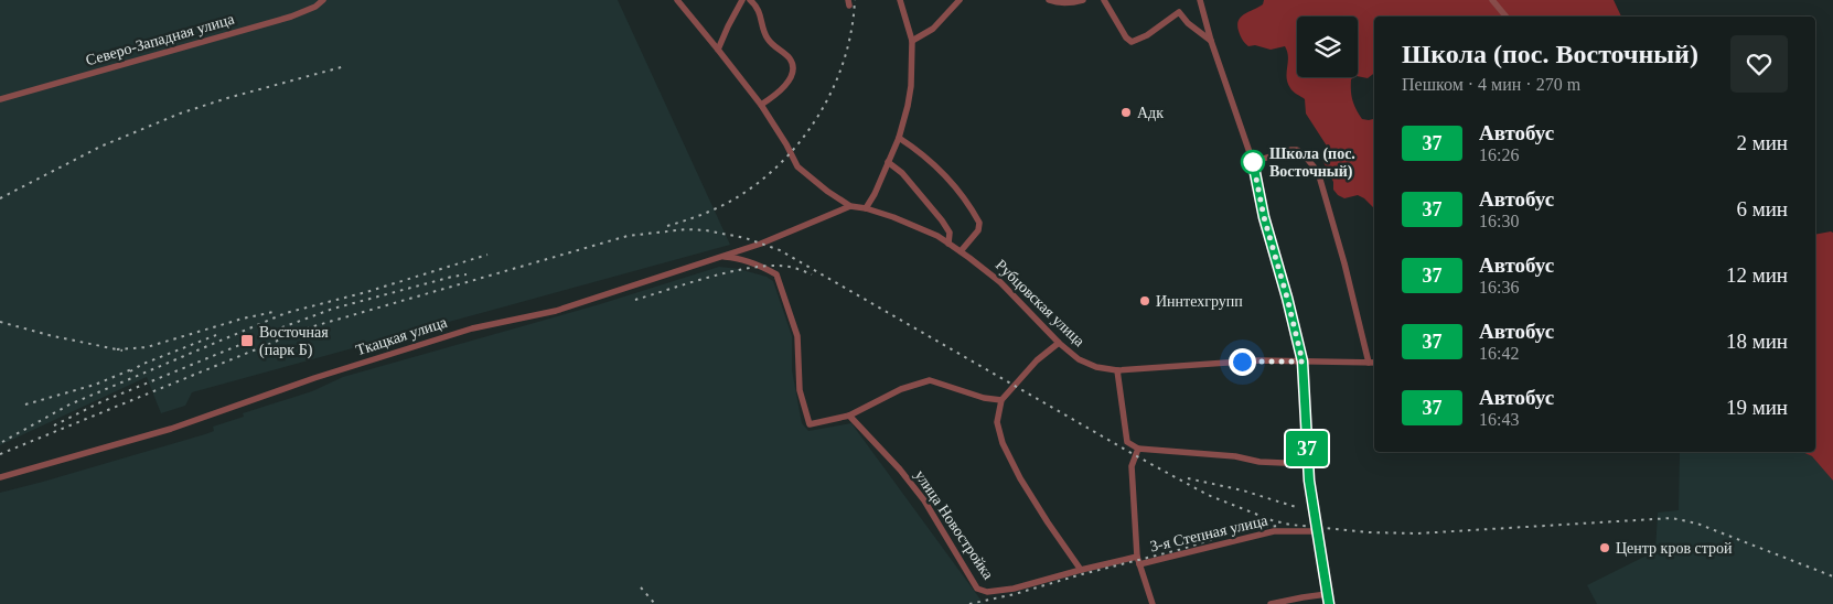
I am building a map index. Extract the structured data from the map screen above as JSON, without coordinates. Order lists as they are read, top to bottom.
{
  "streets": {
    "street": [
      "Северо-Западная улица",
      "Рубцовская улица",
      "Ткацкая улица",
      "улица Новостройка",
      "3-я Степная улица"
    ]
  },
  "crossings": [
    ["Рубцовская улица", "Ткацкая улица"],
    ["Ткацкая улица", "улица Новостройка"],
    ["улица Новостройка", "3-я Степная улица"]
  ],
  "places": {
    "other": [
      "Адк",
      "Школа (пос. Восточный)",
      "Иннтехгрупп",
      "Центр кров строй"
    ],
    "transit": ["Восточная (парк Б)"]
  },
  "lines": ["bus line 37"],
  "page": {
    "on_map": "37",
    "heading": ["Школа (пос. Восточный)", "Пешком · 4 мин · 270 m"],
    "list": [
      {
        "mark": "37",
        "name": "Автобус",
        "note": "16:26",
        "value": "2 мин"
      },
      {
        "mark": "37",
        "name": "Автобус",
        "note": "16:30",
        "value": "6 мин"
      },
      {
        "mark": "37",
        "name": "Автобус",
        "note": "16:36",
        "value": "12 мин"
      },
      {
        "mark": "37",
        "name": "Автобус",
        "note": "16:42",
        "value": "18 мин"
      },
      {
        "mark": "37",
        "name": "Автобус",
        "note": "16:43",
        "value": "19 мин"
      }
    ]
  }
}
